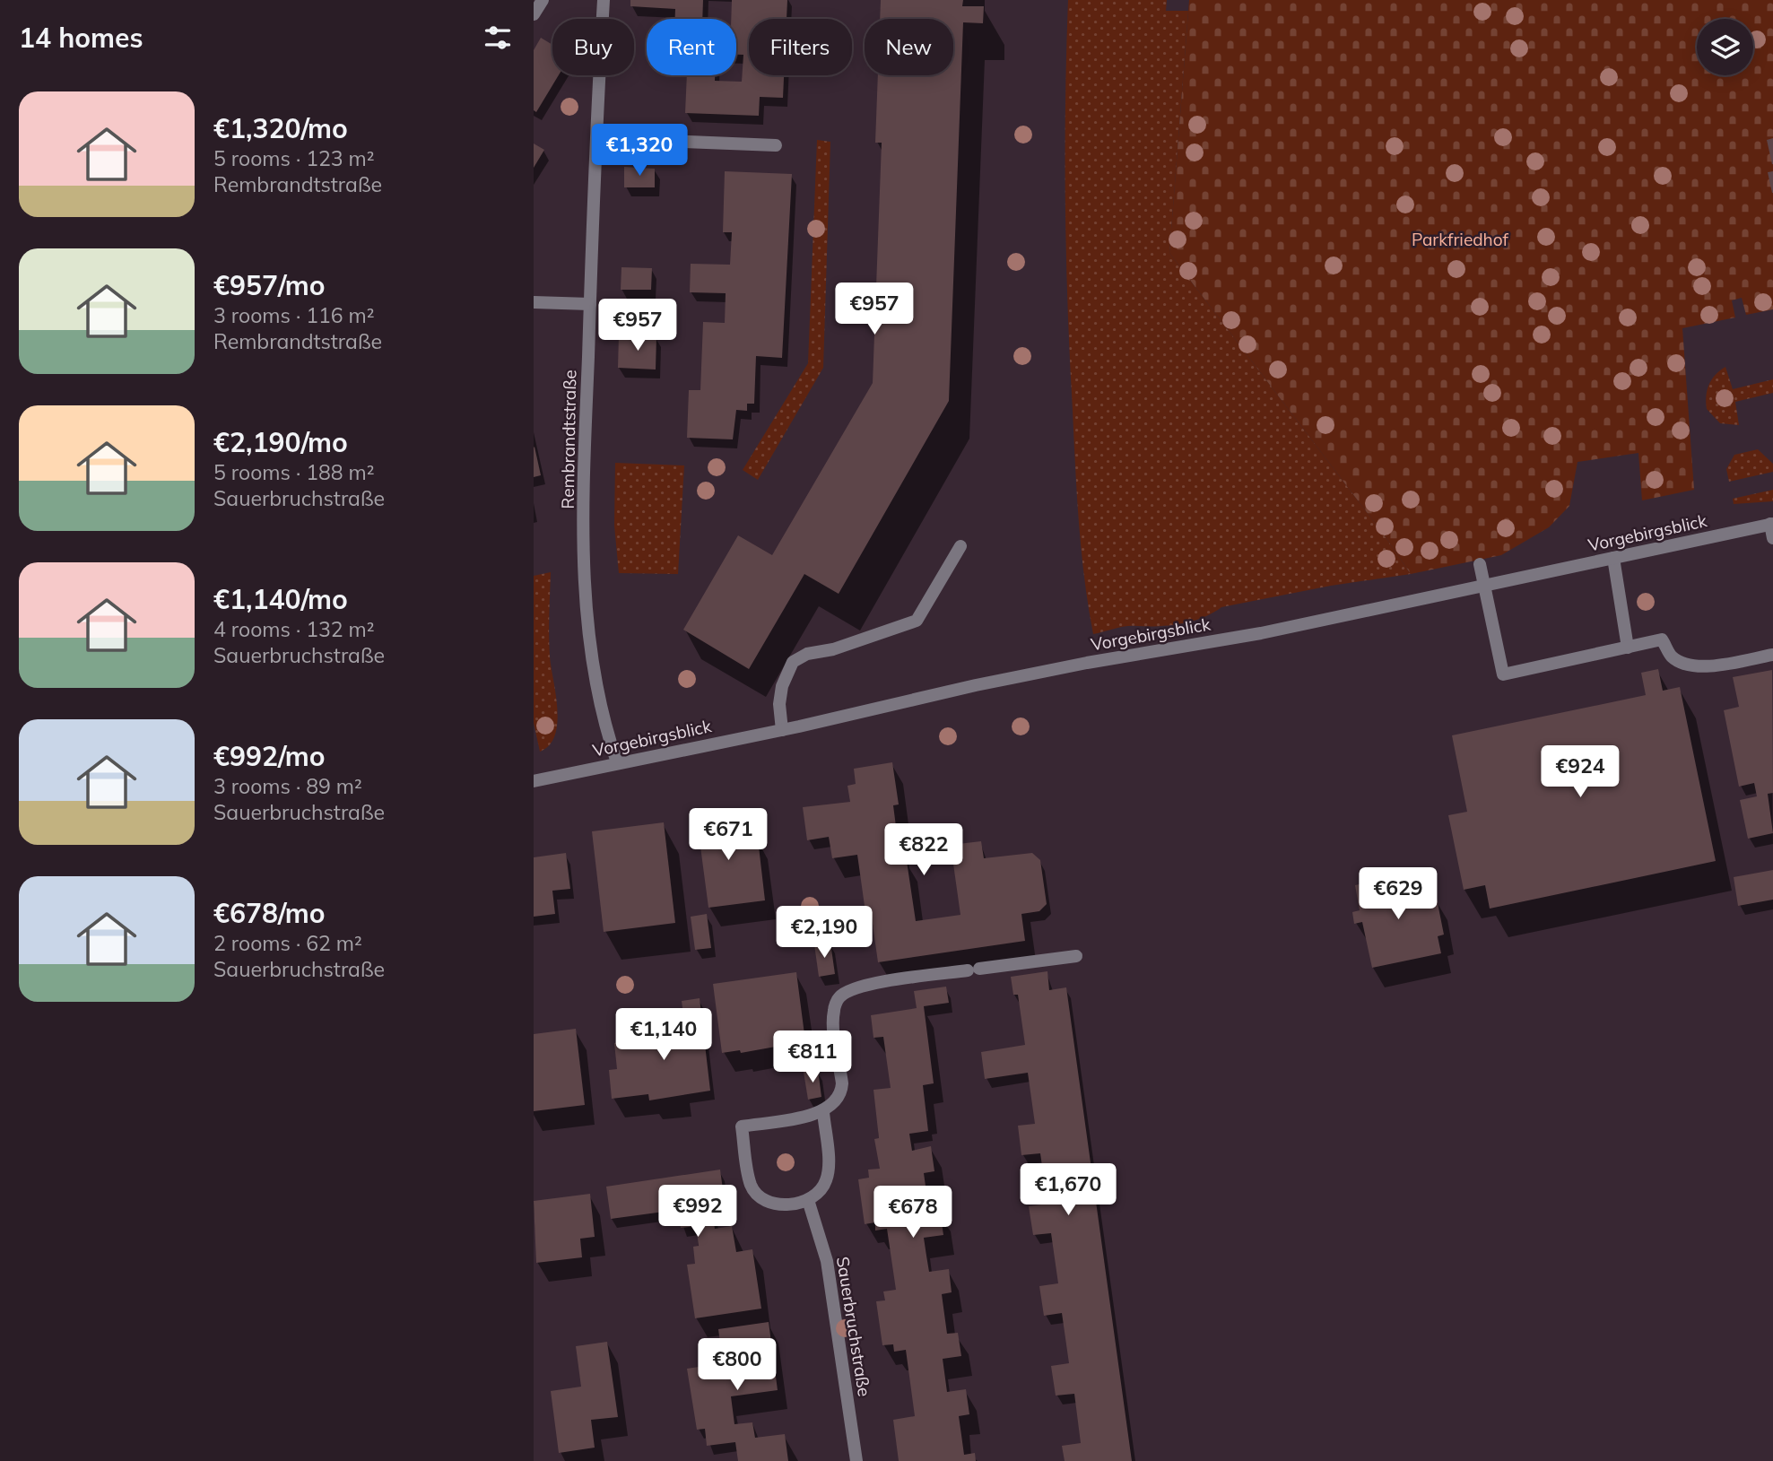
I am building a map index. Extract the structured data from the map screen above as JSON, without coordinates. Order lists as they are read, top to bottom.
{
  "streets": {
    "street": ["Rembrandtstraße", "Vorgebirgsblick", "Sauerbruchstraße"]
  },
  "crossings": [
    ["Rembrandtstraße", "Vorgebirgsblick"]
  ],
  "parks": ["Parkfriedhof"],
  "page": {
    "heading": "14 homes",
    "chip": [
      "Buy",
      "Rent",
      "Filters",
      "New"
    ],
    "list": [
      {
        "name": "€1,320/mo",
        "note": "5 rooms · 123 m² · Rembrandtstraße"
      },
      {
        "name": "€957/mo",
        "note": "3 rooms · 116 m² · Rembrandtstraße"
      },
      {
        "name": "€2,190/mo",
        "note": "5 rooms · 188 m² · Sauerbruchstraße"
      },
      {
        "name": "€1,140/mo",
        "note": "4 rooms · 132 m² · Sauerbruchstraße"
      },
      {
        "name": "€992/mo",
        "note": "3 rooms · 89 m² · Sauerbruchstraße"
      },
      {
        "name": "€678/mo",
        "note": "2 rooms · 62 m² · Sauerbruchstraße"
      }
    ],
    "price": [
      "€1,320",
      "€957",
      "€957",
      "€924",
      "€671",
      "€822",
      "€629",
      "€2,190",
      "€1,140",
      "€811",
      "€1,670",
      "€992",
      "€678",
      "€800"
    ]
  }
}
